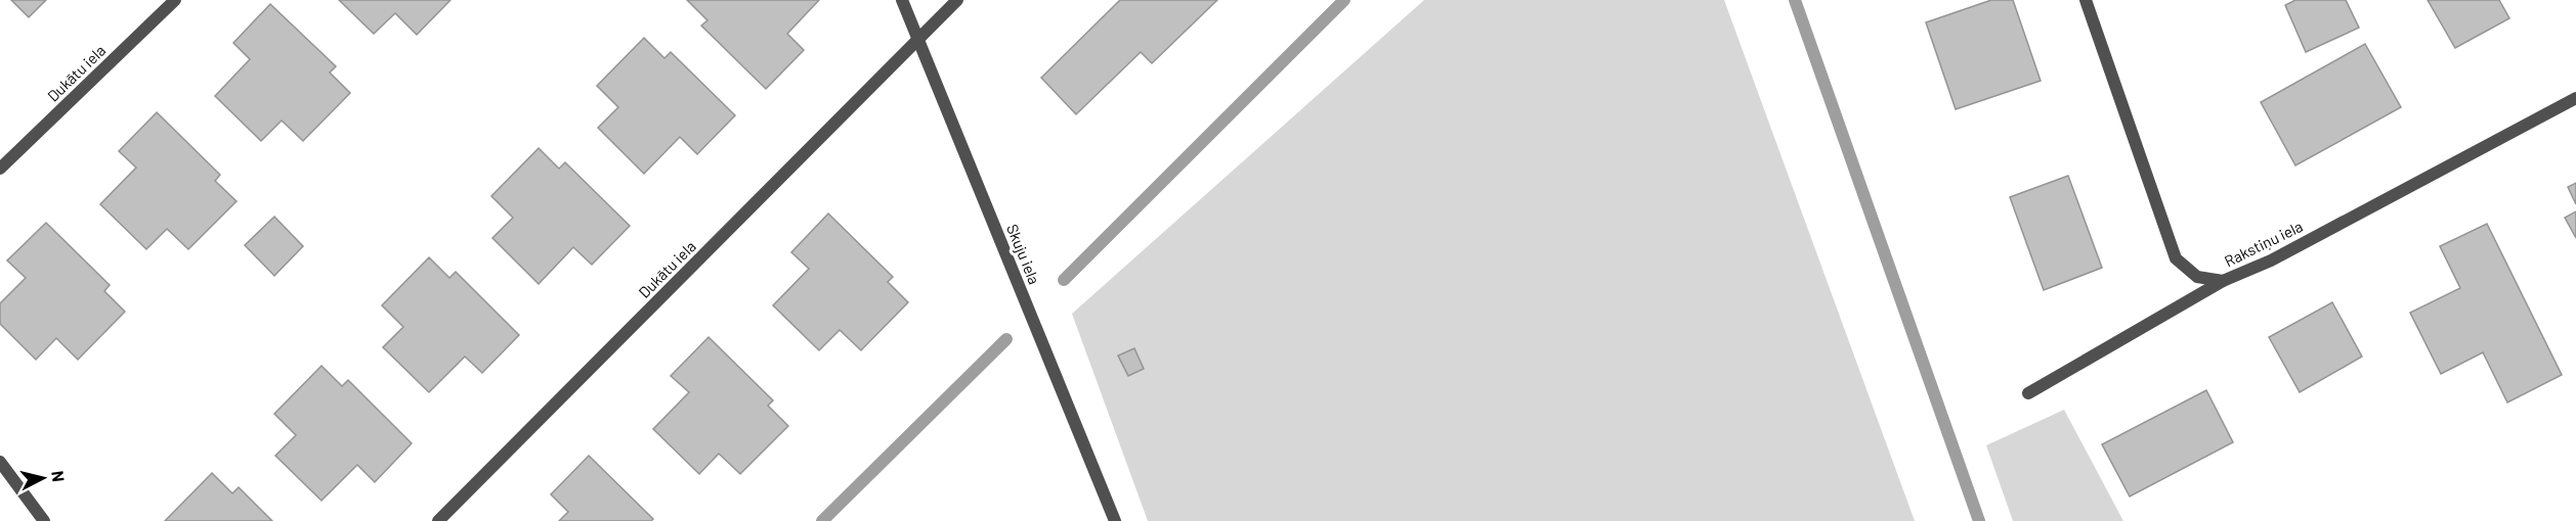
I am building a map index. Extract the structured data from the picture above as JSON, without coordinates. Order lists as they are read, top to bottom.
{
  "streets": {
    "street": ["Dukātu iela", "Rakstiņu iela", "Skuju iela"]
  },
  "crossings": [
    ["Dukātu iela", "Skuju iela"]
  ],
  "north": "right"
}
